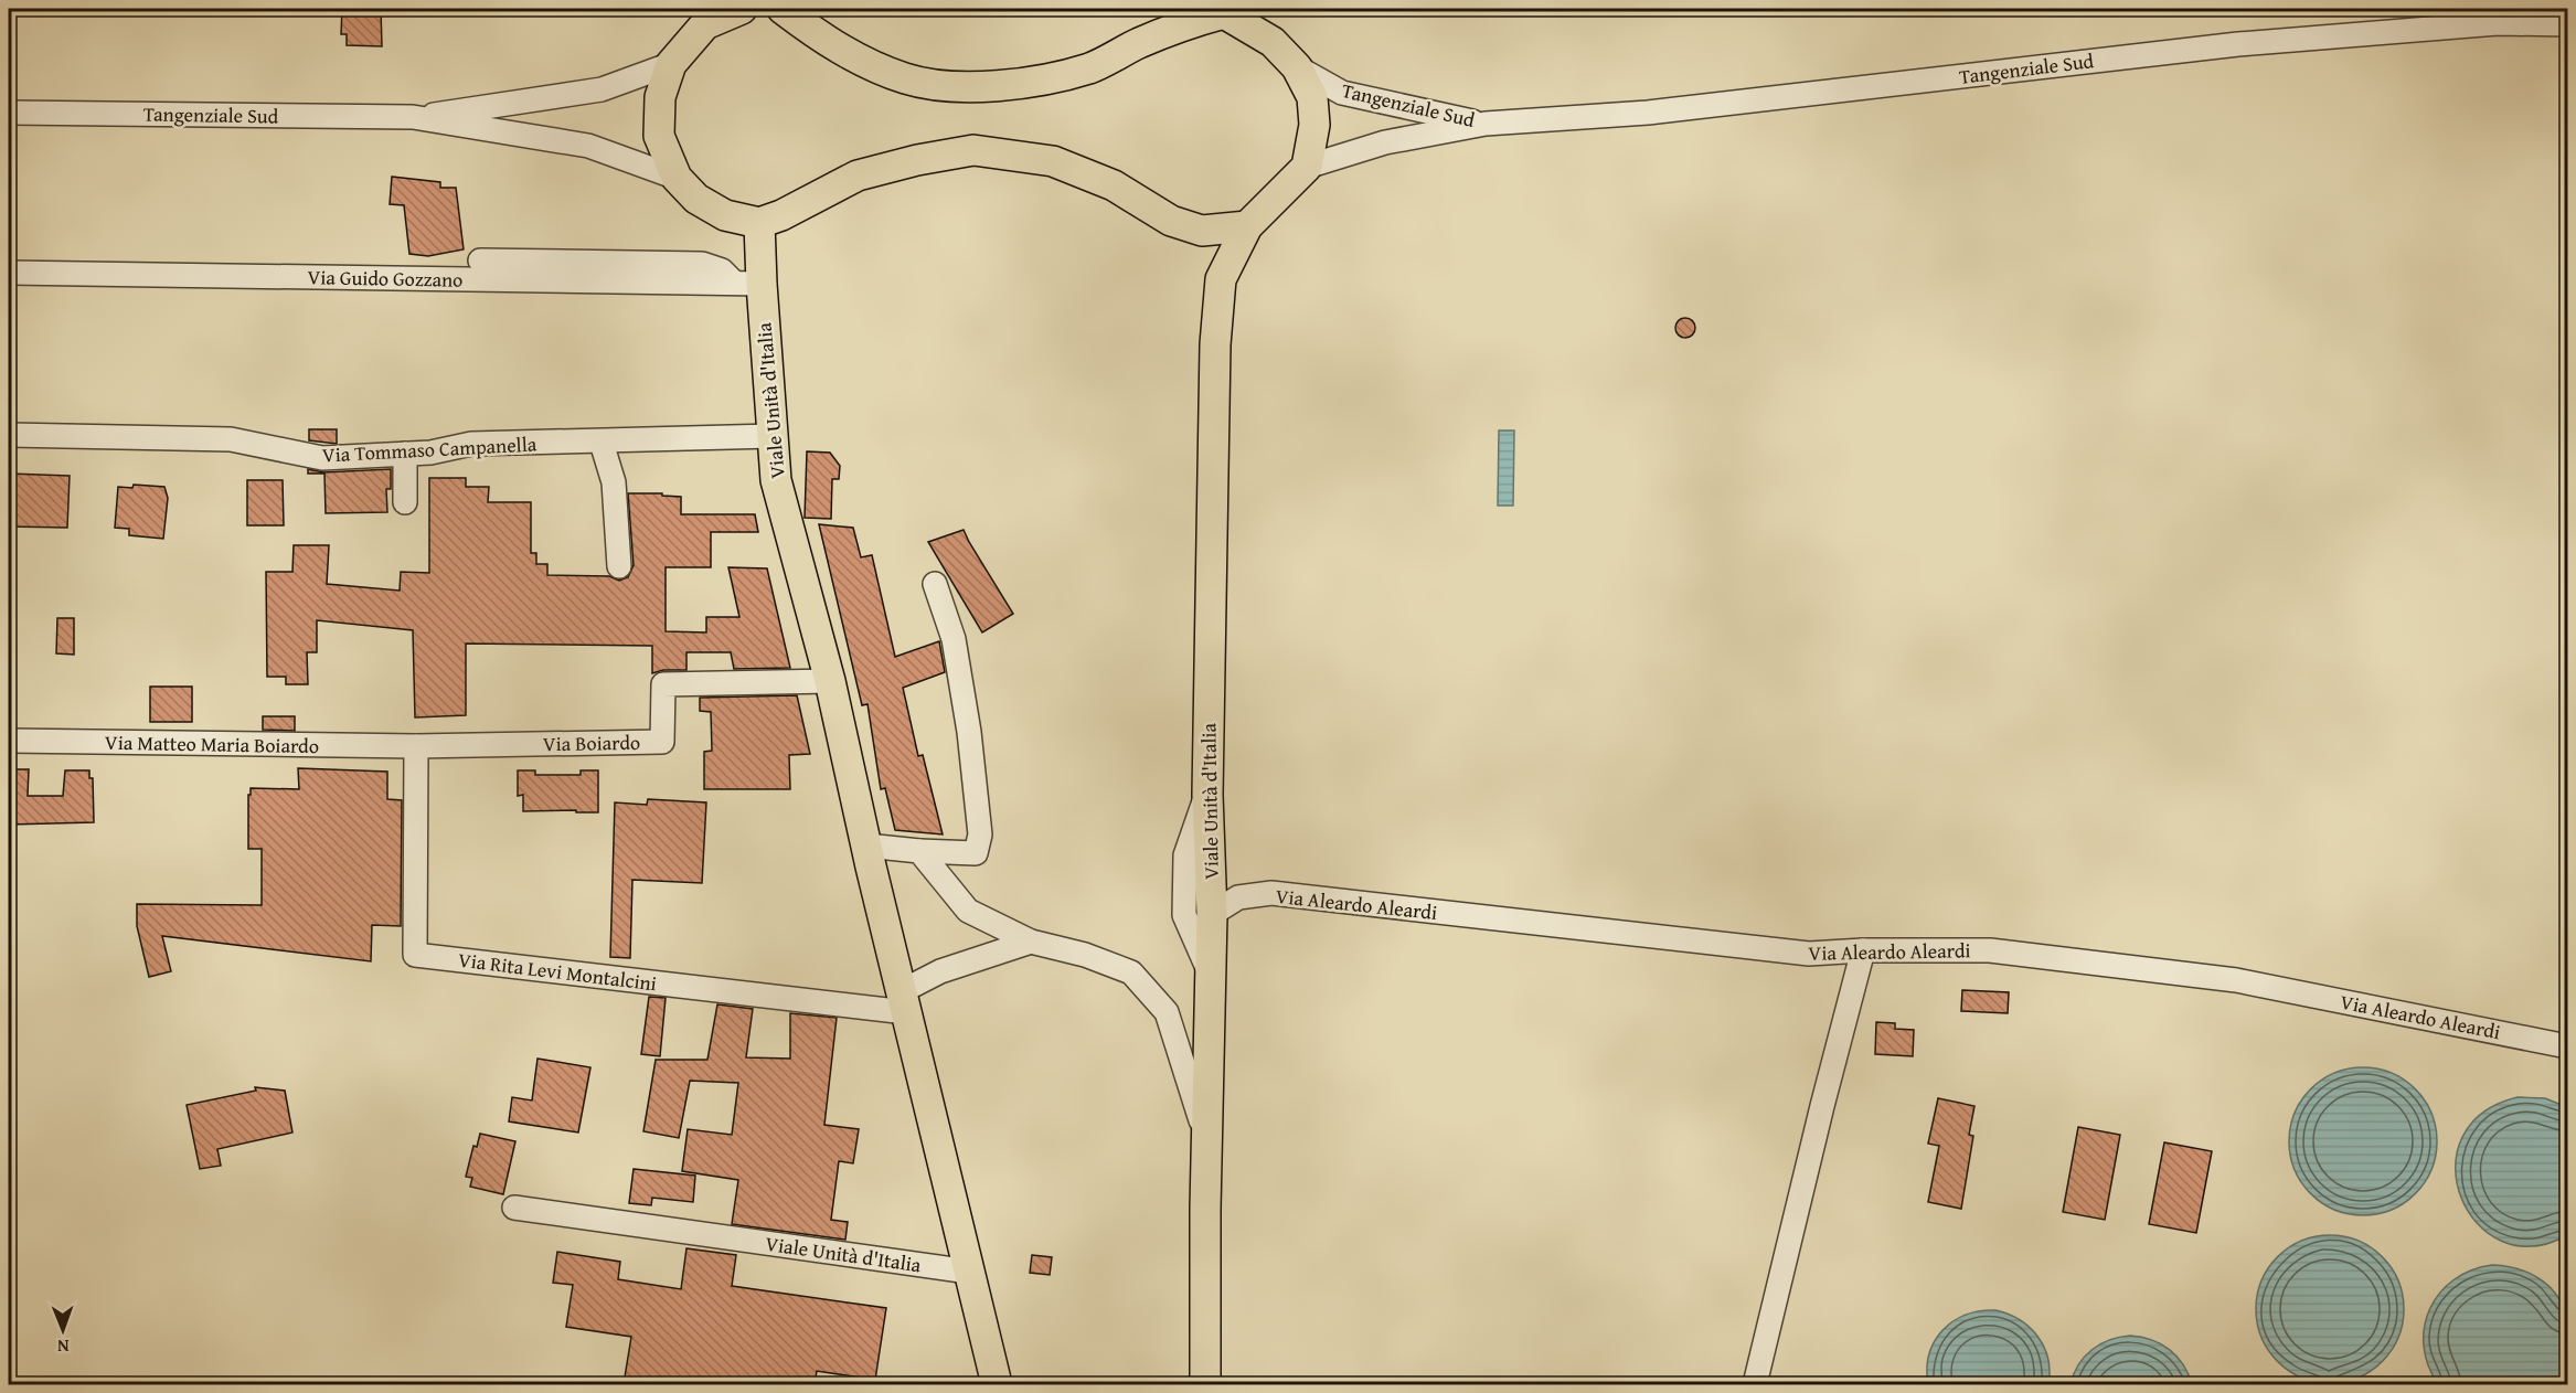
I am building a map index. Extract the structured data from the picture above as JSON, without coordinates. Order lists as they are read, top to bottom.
{
  "streets": {
    "main road": ["Viale Unità d'Italia"],
    "street": [
      "Tangenziale Sud",
      "Via Guido Gozzano",
      "Via Tommaso Campanella",
      "Via Boiardo",
      "Via Matteo Maria Boiardo",
      "Via Aleardo Aleardi",
      "Via Rita Levi Montalcini"
    ]
  },
  "crossings": [
    ["Tangenziale Sud", "Viale Unità d'Italia"],
    ["Via Guido Gozzano", "Viale Unità d'Italia"],
    ["Viale Unità d'Italia", "Via Tommaso Campanella"],
    ["Viale Unità d'Italia", "Via Boiardo"],
    ["Viale Unità d'Italia", "Via Aleardo Aleardi"],
    ["Viale Unità d'Italia", "Via Rita Levi Montalcini"],
    ["Via Boiardo", "Via Matteo Maria Boiardo"],
    ["Via Boiardo", "Via Rita Levi Montalcini"],
    ["Via Matteo Maria Boiardo", "Via Rita Levi Montalcini"]
  ],
  "north": "bottom"
}
